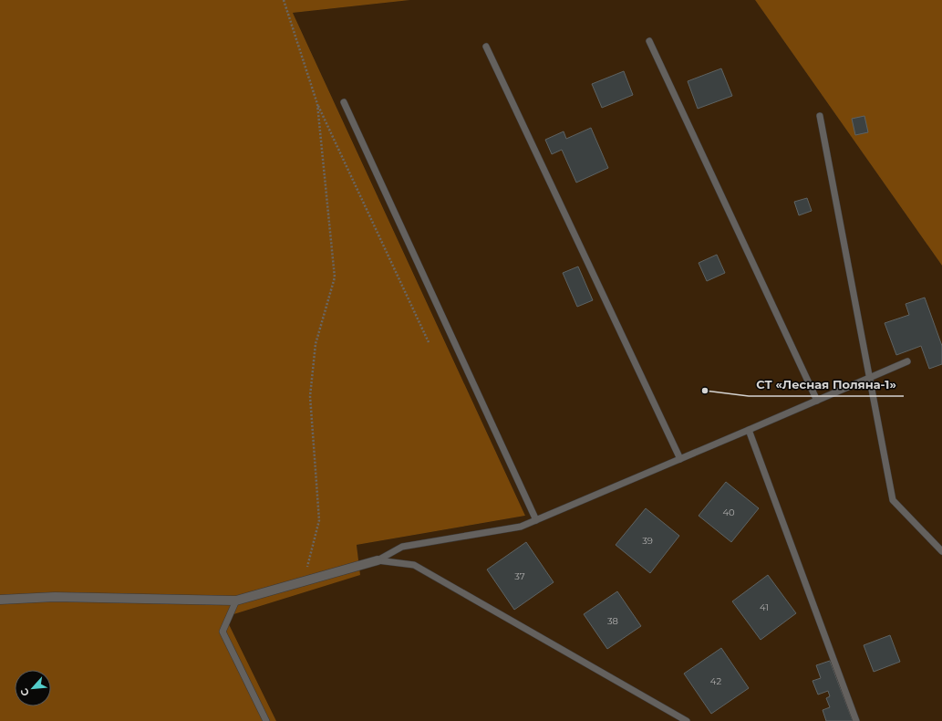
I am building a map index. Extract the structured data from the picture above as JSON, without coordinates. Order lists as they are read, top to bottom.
{
  "places": ["СТ «Лесная Поляна-1»"],
  "house_numbers": [
    "40",
    "39",
    "37",
    "41",
    "38",
    "42"
  ],
  "north": "bottom left"
}
